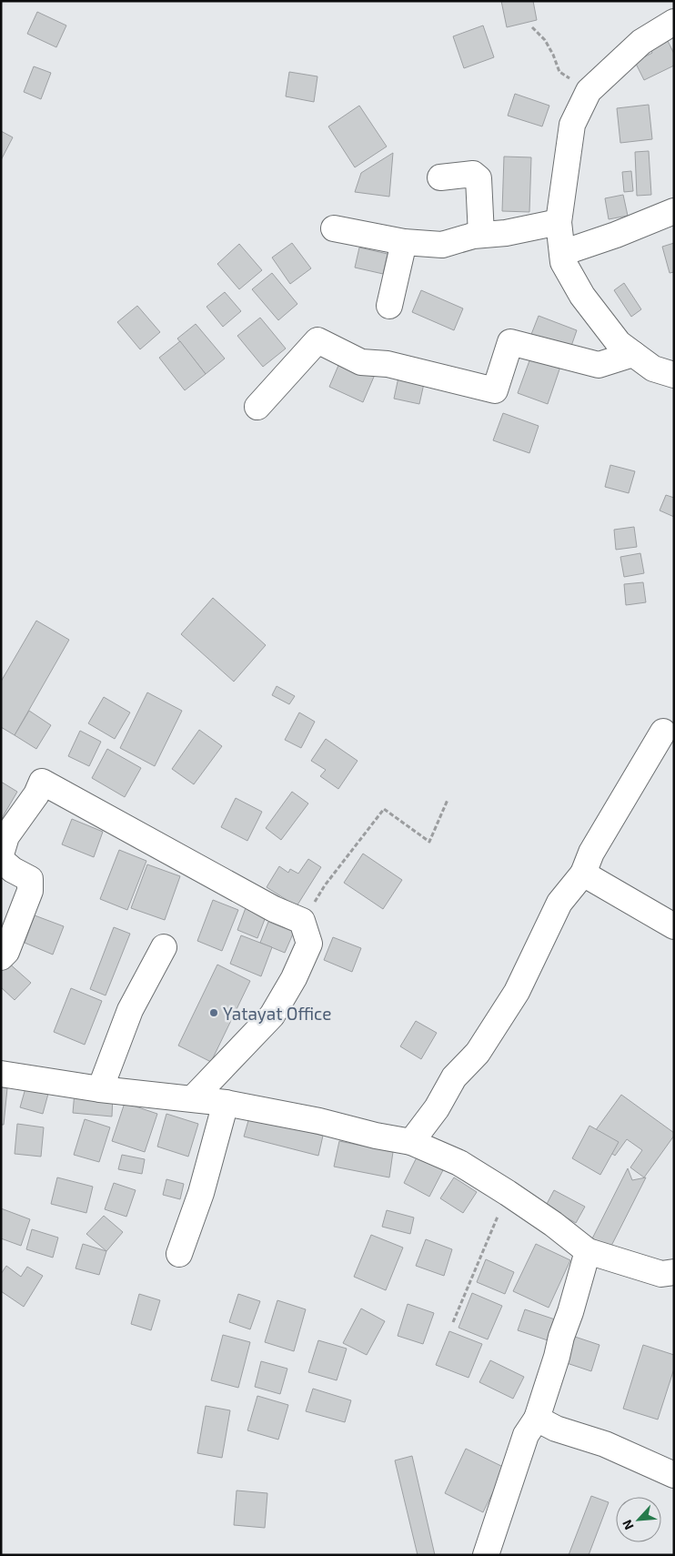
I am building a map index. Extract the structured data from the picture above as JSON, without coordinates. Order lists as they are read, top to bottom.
{
  "places": ["Yatayat Office"],
  "north": "bottom left"
}
